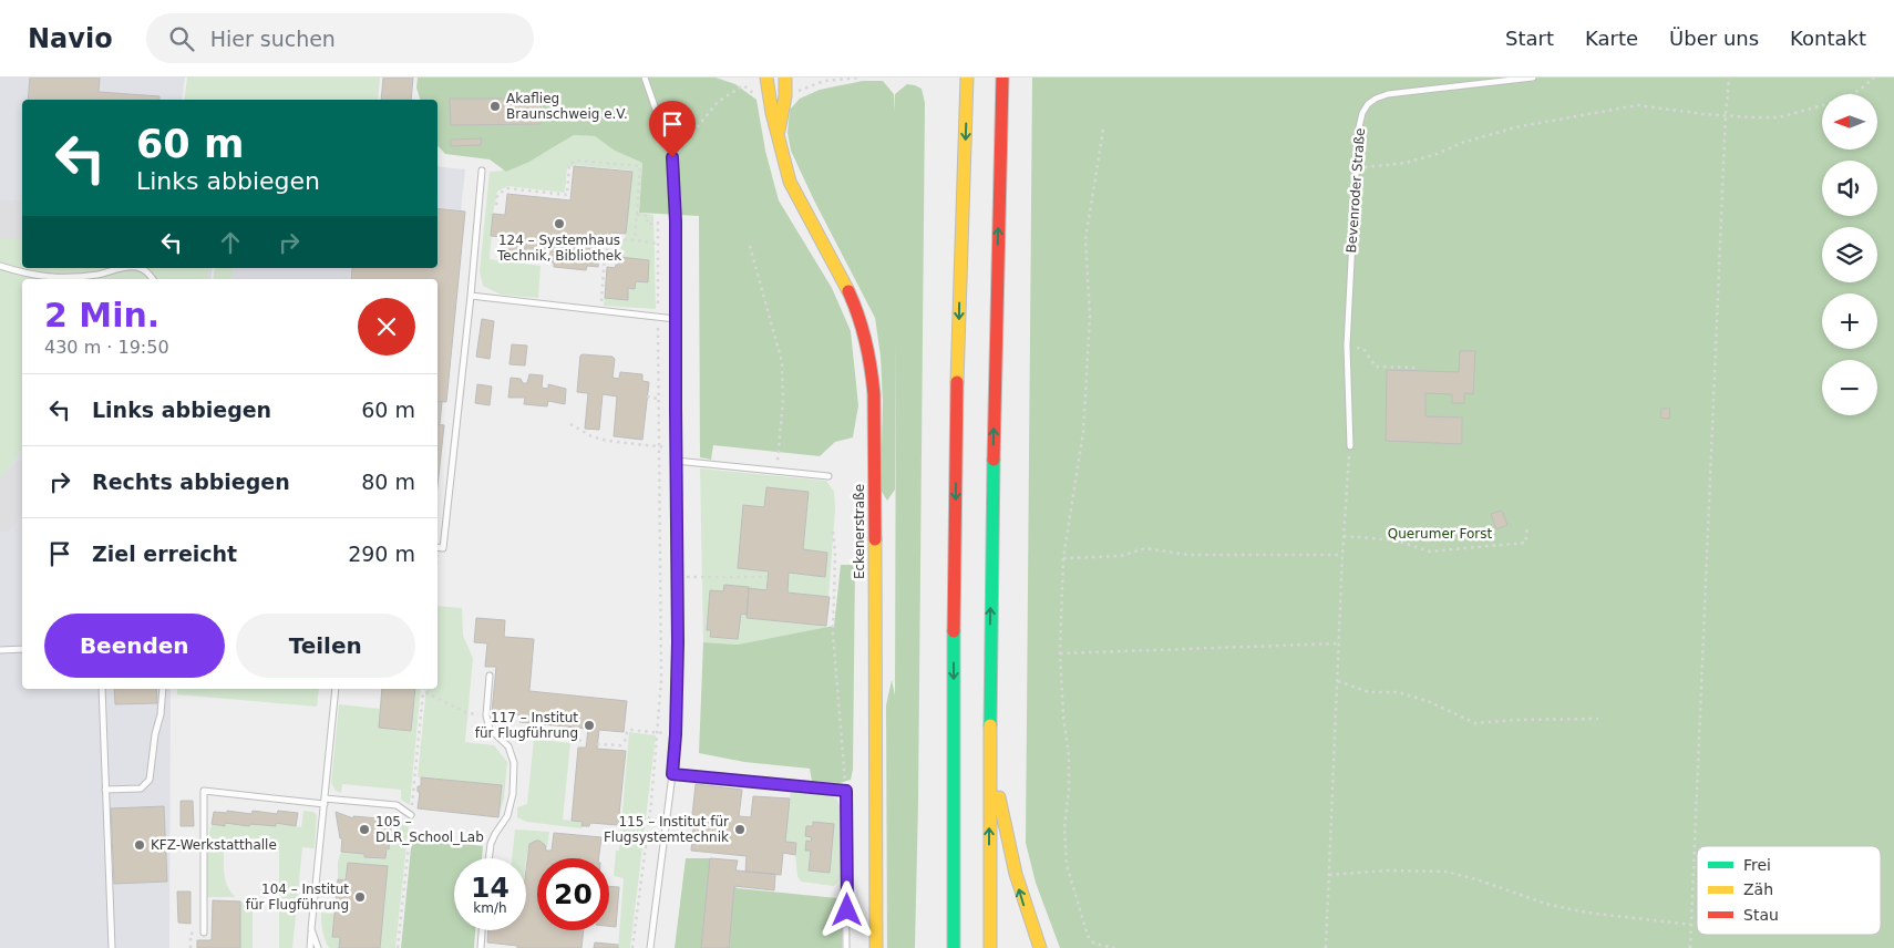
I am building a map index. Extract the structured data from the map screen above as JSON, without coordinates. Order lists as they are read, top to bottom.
{
  "streets": {
    "main road": ["Eckenerstraße"],
    "lane": ["Bevenroder Straße"]
  },
  "parks": ["Querumer Forst"],
  "places": [
    "Akaflieg Braunschweig e.V.",
    "124 – Systemhaus Technik, Bibliothek",
    "117 – Institut für Flugführung",
    "105 – DLR_School_Lab",
    "115 – Institut für Flugsystemtechnik",
    "KFZ-Werkstatthalle",
    "104 – Institut für Flugführung"
  ],
  "legend": ["Frei", "Zäh", "Stau"],
  "north": "left",
  "page": {
    "header": "Navio",
    "search": "Hier suchen",
    "nav": [
      "Start",
      "Karte",
      "Über uns",
      "Kontakt"
    ],
    "map_buttons": ["+", "−"],
    "turn": ["60 m", "Links abbiegen"],
    "heading": ["2 Min.", "430 m · 19:50"],
    "list": [
      {
        "name": "Links abbiegen",
        "value": "60 m"
      },
      {
        "name": "Rechts abbiegen",
        "value": "80 m"
      },
      {
        "name": "Ziel erreicht",
        "value": "290 m"
      }
    ],
    "buttons": ["Beenden", "Teilen"],
    "speed": "14 km/h",
    "limit": "20"
  }
}
